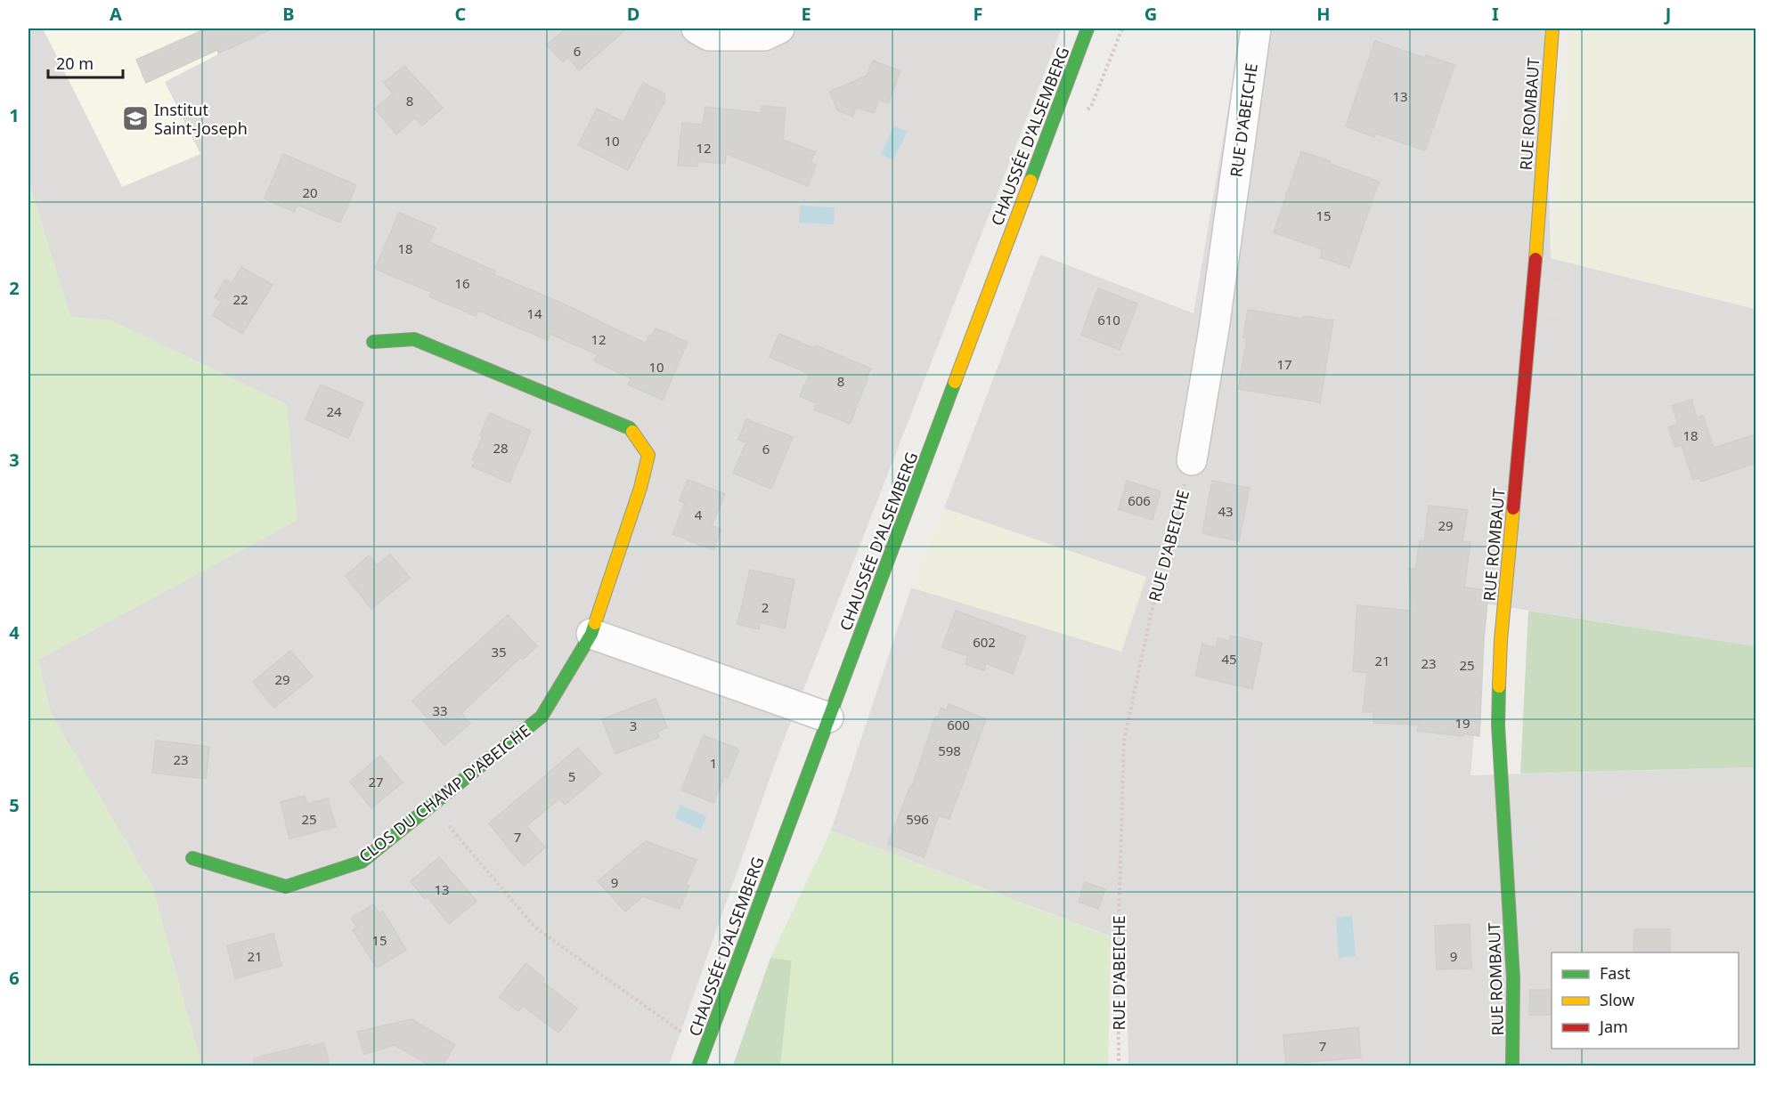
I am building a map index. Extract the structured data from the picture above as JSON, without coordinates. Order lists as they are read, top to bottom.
{
  "streets": {
    "street": [
      "RUE ROMBAUT",
      "RUE D'ABEICHE",
      "CHAUSSÉE D'ALSEMBERG",
      "CLOS DU CHAMP D'ABEICHE"
    ]
  },
  "places": {
    "school or university": ["Institut Saint-Joseph"]
  },
  "house_numbers": [
    "6",
    "13",
    "8",
    "10",
    "12",
    "20",
    "15",
    "18",
    "16",
    "22",
    "14",
    "610",
    "12",
    "17",
    "10",
    "8",
    "24",
    "18",
    "28",
    "6",
    "606",
    "43",
    "4",
    "29",
    "2",
    "602",
    "35",
    "45",
    "21",
    "23",
    "25",
    "29",
    "33",
    "19",
    "600",
    "3",
    "598",
    "23",
    "1",
    "5",
    "27",
    "25",
    "596",
    "7",
    "9",
    "13",
    "15",
    "21",
    "9",
    "7"
  ],
  "legend": ["Fast", "Slow", "Jam"],
  "scale_bar": "20 m",
  "grid": {
    "columns": [
      "A",
      "B",
      "C",
      "D",
      "E",
      "F",
      "G",
      "H",
      "I",
      "J"
    ],
    "rows": [
      "1",
      "2",
      "3",
      "4",
      "5",
      "6"
    ]
  }
}
